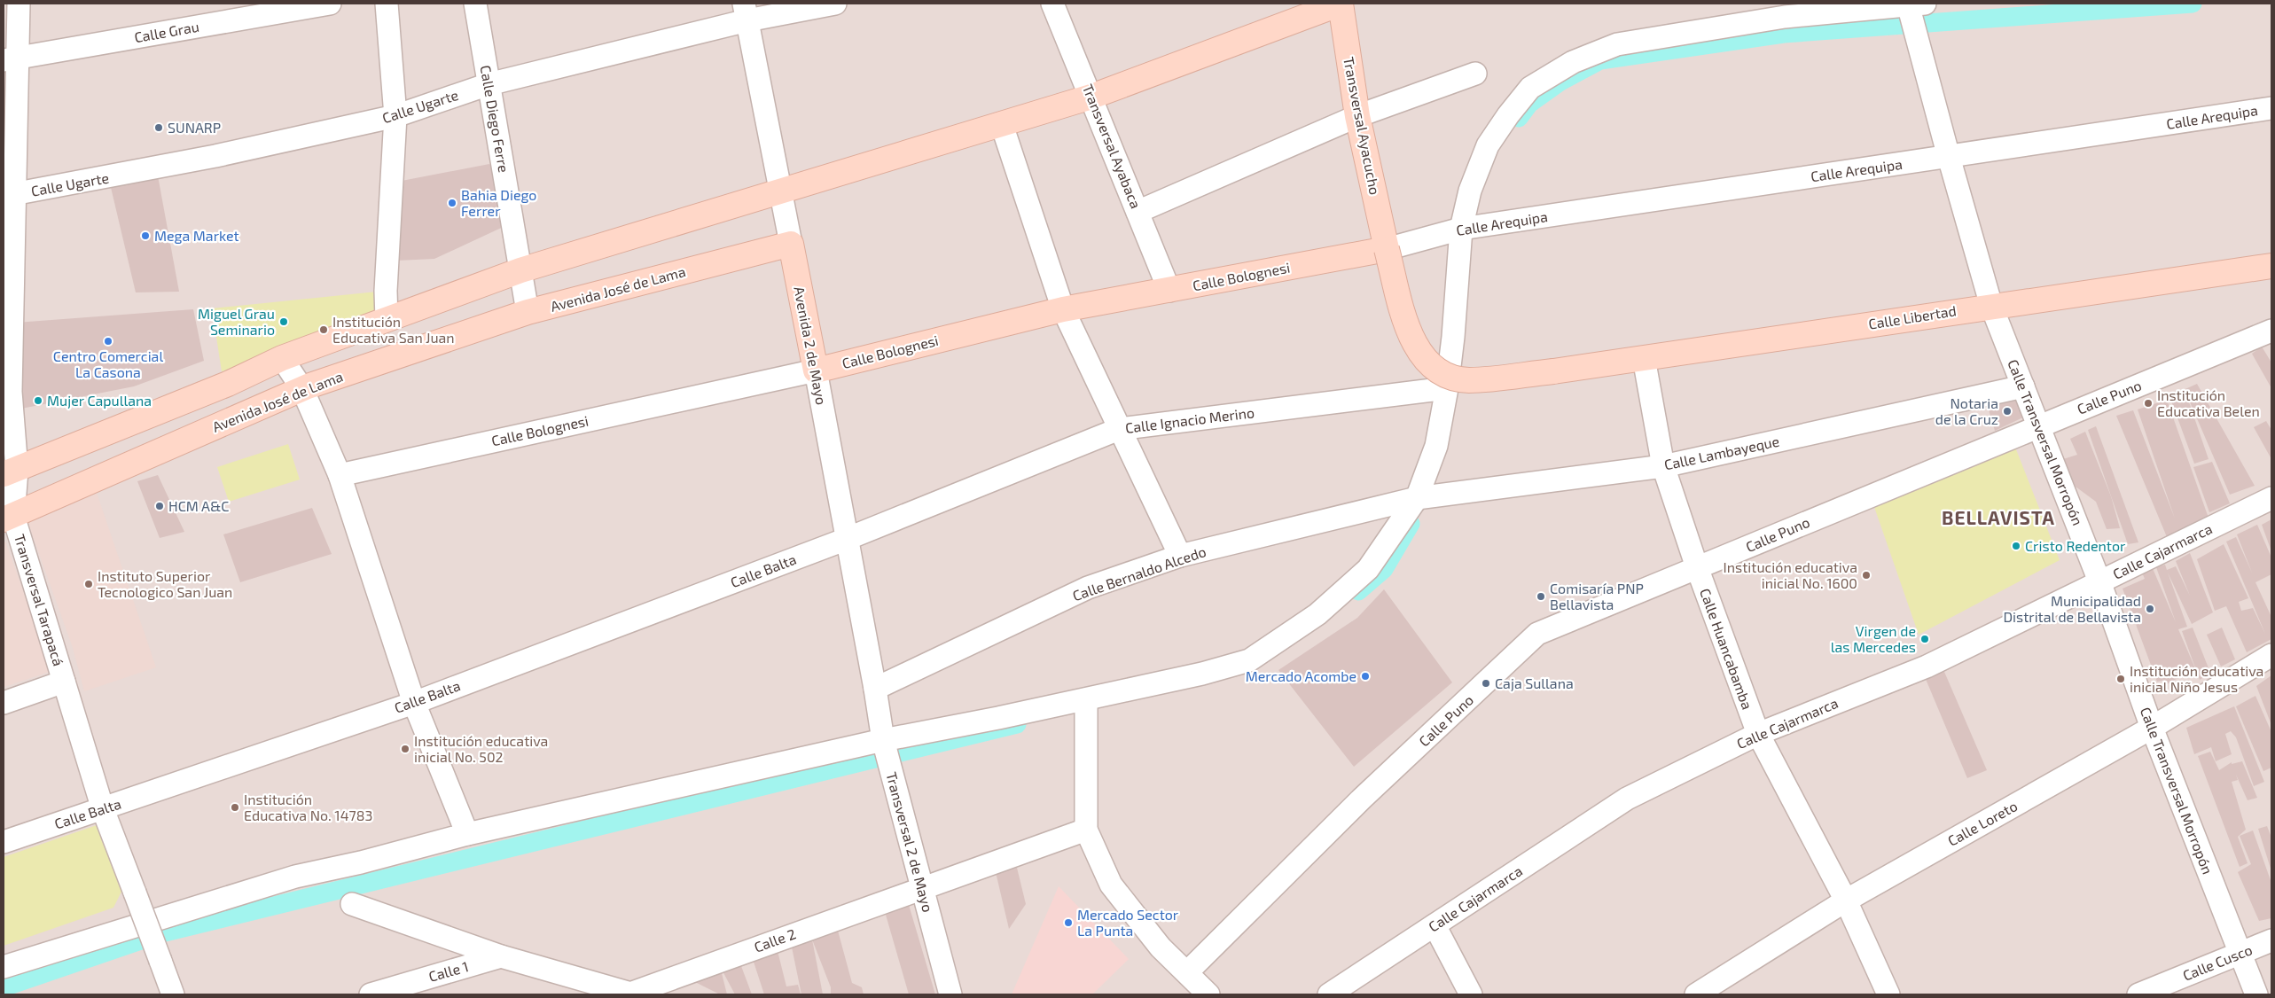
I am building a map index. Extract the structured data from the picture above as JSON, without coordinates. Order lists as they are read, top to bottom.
{
  "streets": {
    "main road": [
      "Transversal Ayacucho",
      "Calle Bolognesi",
      "Avenida José de Lama",
      "Calle Libertad",
      "Avenida 2 de Mayo"
    ],
    "street": [
      "Calle Grau",
      "Calle Ugarte",
      "Calle Arequipa",
      "Calle Diego Ferre",
      "Transversal Ayabaca",
      "Calle Puno",
      "Calle Ignacio Merino",
      "Calle Transversal Morropón",
      "Calle Lambayeque",
      "Calle Cajarmarca",
      "Calle Balta",
      "Calle Bernaldo Alcedo",
      "Transversal Tarapacá",
      "Calle Huancabamba",
      "Calle Loreto",
      "Transversal 2 de Mayo",
      "Calle 2",
      "Calle Cusco",
      "Calle 1"
    ]
  },
  "crossings": [
    ["Calle Grau", "Transversal Tarapacá"],
    ["Calle Ugarte", "Calle Diego Ferre"],
    ["Calle Ugarte", "Avenida 2 de Mayo"],
    ["Calle Ugarte", "Transversal Tarapacá"],
    ["Calle Arequipa", "Calle Bolognesi"],
    ["Calle Arequipa", "Calle Transversal Morropón"],
    ["Calle Diego Ferre", "Avenida José de Lama"],
    ["Transversal Ayacucho", "Calle Bolognesi"],
    ["Transversal Ayacucho", "Calle Libertad"],
    ["Transversal Ayabaca", "Calle Bolognesi"],
    ["Calle Bolognesi", "Avenida 2 de Mayo"],
    ["Avenida José de Lama", "Avenida 2 de Mayo"],
    ["Avenida José de Lama", "Transversal Tarapacá"],
    ["Calle Libertad", "Calle Transversal Morropón"],
    ["Calle Libertad", "Calle Huancabamba"],
    ["Avenida 2 de Mayo", "Calle Ignacio Merino"],
    ["Avenida 2 de Mayo", "Calle Balta"],
    ["Avenida 2 de Mayo", "Calle Bernaldo Alcedo"],
    ["Avenida 2 de Mayo", "Transversal 2 de Mayo"],
    ["Calle Puno", "Calle Transversal Morropón"],
    ["Calle Puno", "Calle Huancabamba"],
    ["Calle Ignacio Merino", "Calle Balta"],
    ["Calle Transversal Morropón", "Calle Lambayeque"],
    ["Calle Transversal Morropón", "Calle Cajarmarca"],
    ["Calle Transversal Morropón", "Calle Loreto"],
    ["Calle Transversal Morropón", "Calle Cusco"],
    ["Calle Lambayeque", "Calle Bernaldo Alcedo"],
    ["Calle Lambayeque", "Calle Huancabamba"],
    ["Calle Cajarmarca", "Calle Huancabamba"],
    ["Calle Balta", "Transversal Tarapacá"],
    ["Calle Bernaldo Alcedo", "Transversal 2 de Mayo"],
    ["Calle Huancabamba", "Calle Loreto"],
    ["Transversal 2 de Mayo", "Calle 2"]
  ],
  "districts": ["BELLAVISTA"],
  "places": [
    "SUNARP",
    "Bahia Diego Ferrer",
    "Mega Market",
    "Miguel Grau Seminario",
    "Institución Educativa San Juan",
    "Centro Comercial La Casona",
    "Mujer Capullana",
    "Institución Educativa Belen",
    "Notaria de la Cruz",
    "HCM A&C",
    "Cristo Redentor",
    "Institución educativa inicial No. 1600",
    "Instituto Superior Tecnologico San Juan",
    "Comisaría PNP Bellavista",
    "Municipalidad Distrital de Bellavista",
    "Virgen de las Mercedes",
    "Mercado Acombe",
    "Institución educativa inicial Niño Jesus",
    "Caja Sullana",
    "Institución educativa inicial No. 502",
    "Institución Educativa No. 14783",
    "Mercado Sector La Punta"
  ]
}
